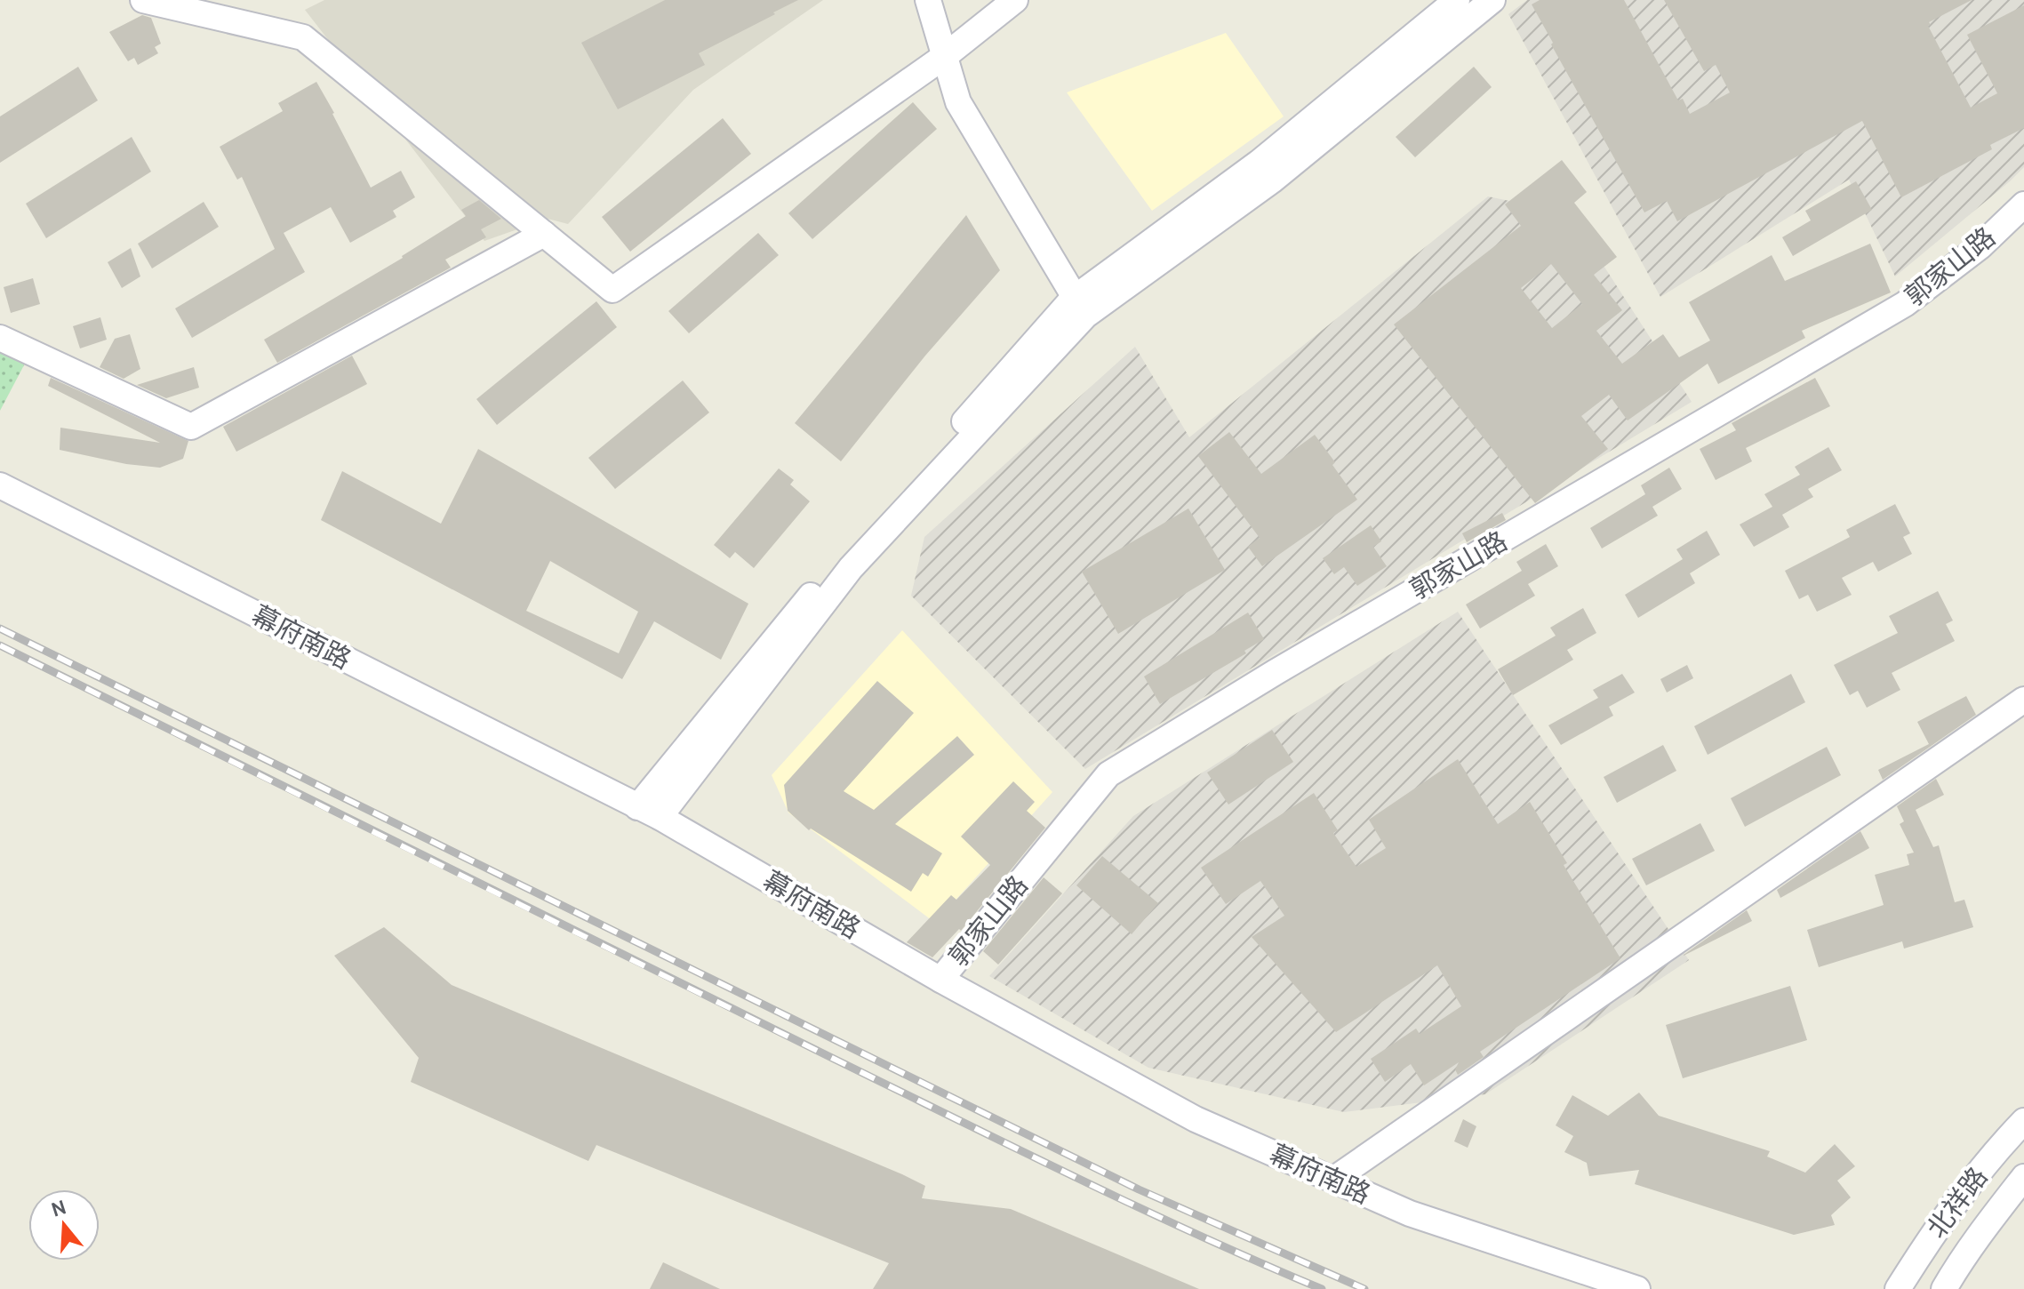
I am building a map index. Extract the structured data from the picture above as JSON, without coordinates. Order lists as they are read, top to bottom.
{
  "streets": {
    "street": ["郭家山路", "幕府南路", "北祥路"]
  },
  "crossings": [
    ["郭家山路", "幕府南路"]
  ],
  "north": "top"
}
